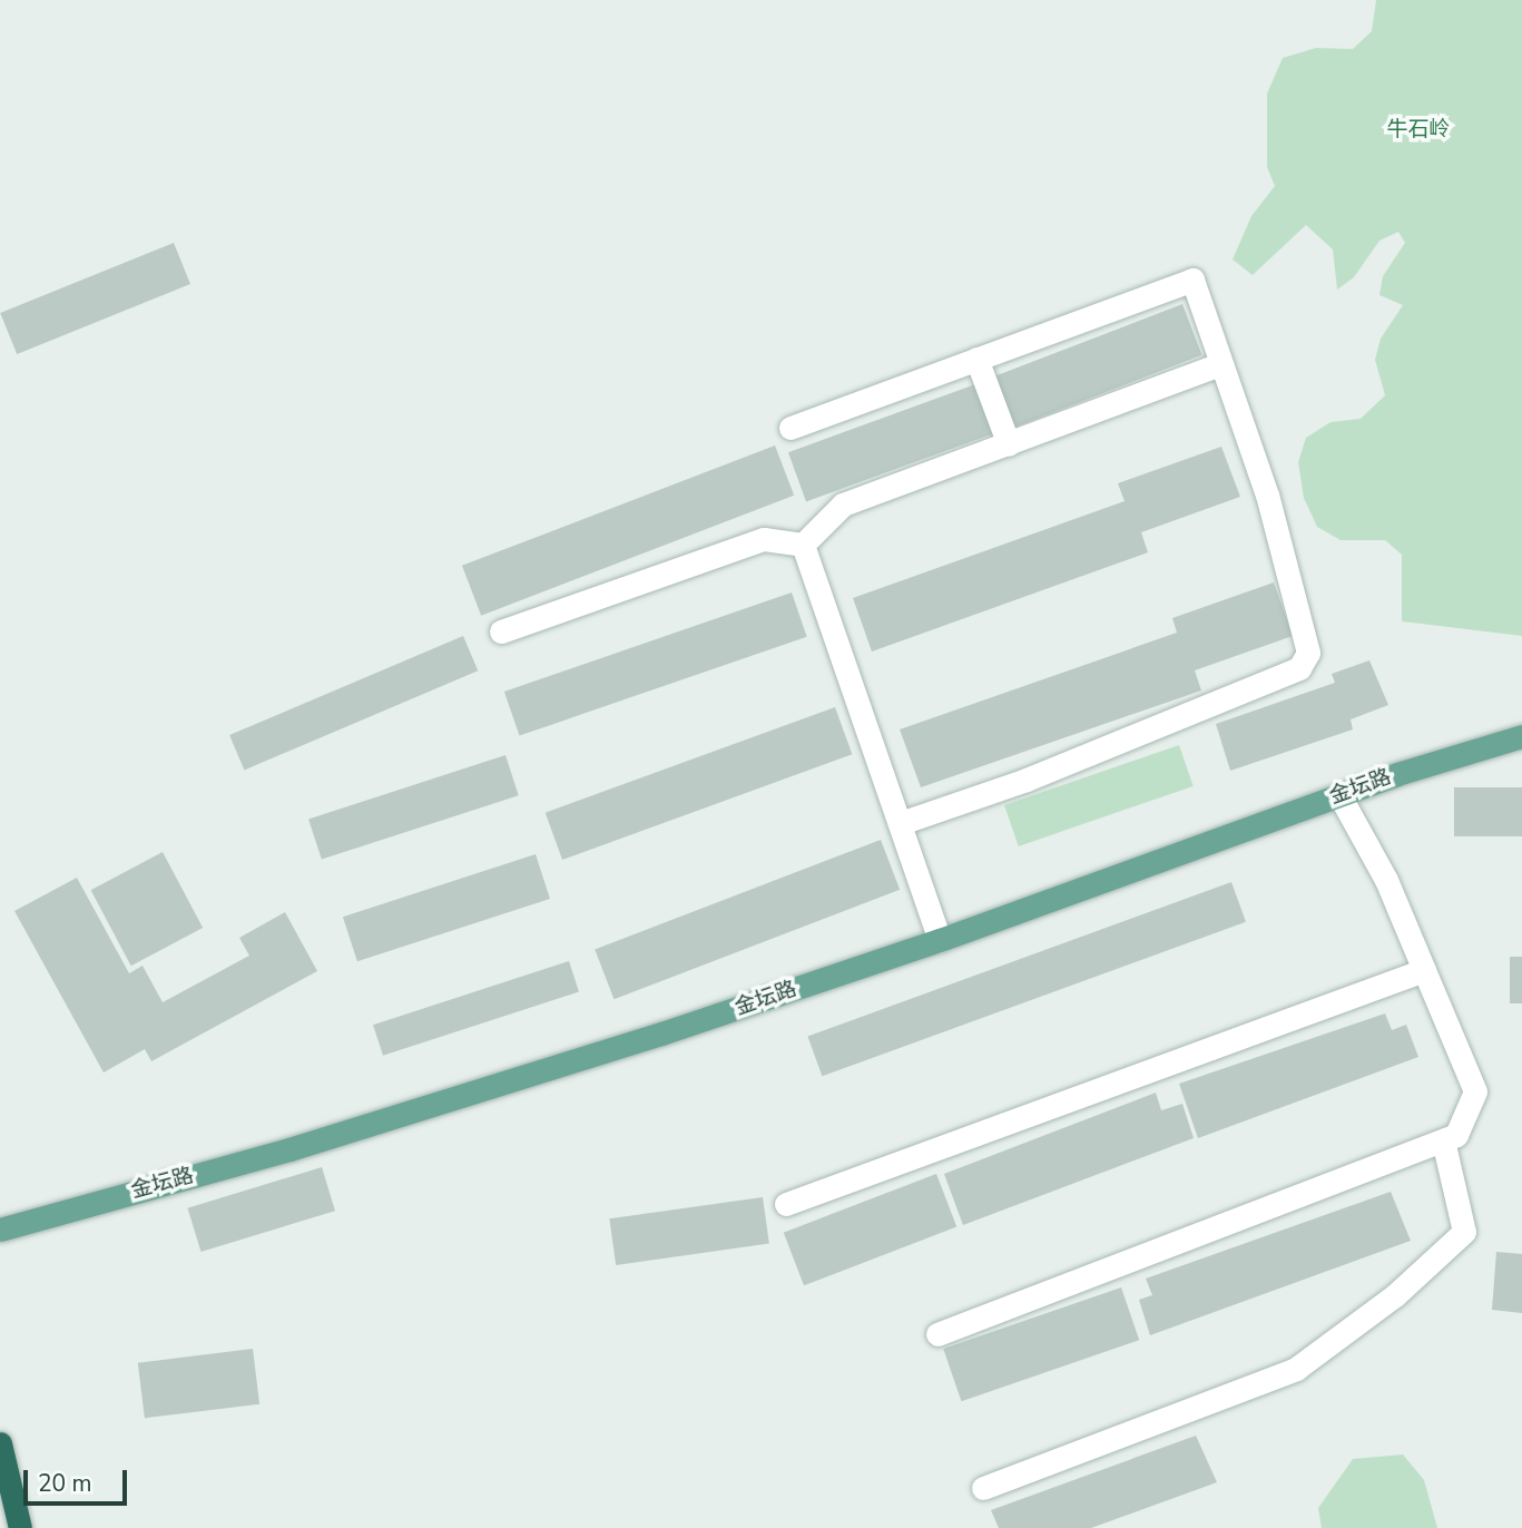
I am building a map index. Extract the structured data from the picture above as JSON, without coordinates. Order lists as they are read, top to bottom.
{
  "streets": {
    "main road": ["金坛路"]
  },
  "parks": ["牛石岭"],
  "scale_bar": "20 m"
}
